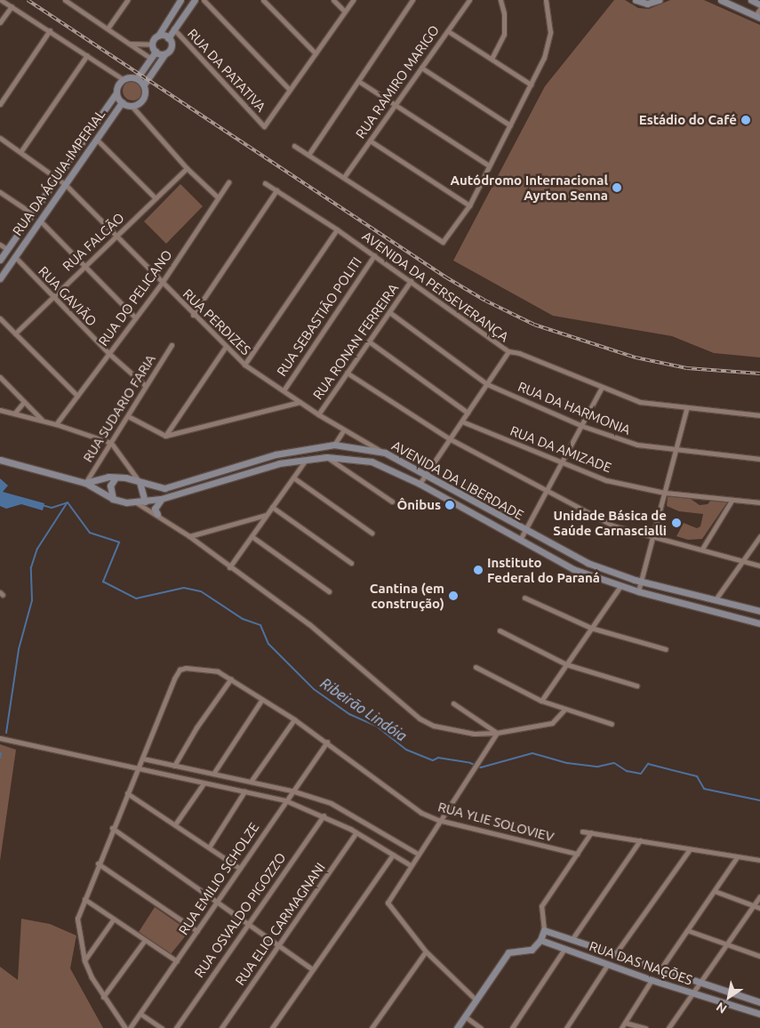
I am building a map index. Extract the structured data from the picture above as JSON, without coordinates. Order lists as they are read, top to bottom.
{
  "streets": {
    "street": [
      "RUA DA PATATIVA",
      "RUA RAMIRO MARIGO",
      "RUA DA ÁGUIA-IMPERIAL",
      "RUA FALCÃO",
      "AVENIDA DA PERSEVERANÇA",
      "RUA GAVIÃO",
      "RUA DO PELICANO",
      "RUA SEBASTIÃO POLITI",
      "RUA PERDIZES",
      "RUA RONAN FERREIRA",
      "RUA SUDARIO FARIA",
      "RUA DA HARMONIA",
      "RUA DA AMIZADE",
      "AVENIDA DA LIBERDADE",
      "RUA YLIE SOLOVIEV",
      "RUA EMILIO SCHOLZE",
      "RUA OSVALDO PIGOZZO",
      "RUA ELIO CARMAGNANI",
      "RUA DAS NAÇÕES"
    ]
  },
  "crossings": [
    ["RUA DA ÁGUIA-IMPERIAL", "RUA GAVIÃO"],
    ["RUA DA ÁGUIA-IMPERIAL", "RUA PERDIZES"],
    ["RUA FALCÃO", "RUA GAVIÃO"],
    ["RUA FALCÃO", "RUA PERDIZES"],
    ["AVENIDA DA PERSEVERANÇA", "RUA SEBASTIÃO POLITI"],
    ["AVENIDA DA PERSEVERANÇA", "RUA RONAN FERREIRA"],
    ["RUA GAVIÃO", "RUA DO PELICANO"],
    ["RUA GAVIÃO", "RUA SUDARIO FARIA"],
    ["RUA DO PELICANO", "RUA PERDIZES"],
    ["RUA SEBASTIÃO POLITI", "RUA PERDIZES"],
    ["RUA PERDIZES", "RUA RONAN FERREIRA"],
    ["RUA PERDIZES", "AVENIDA DA LIBERDADE"],
    ["RUA RONAN FERREIRA", "RUA DA HARMONIA"],
    ["RUA SUDARIO FARIA", "AVENIDA DA LIBERDADE"],
    ["RUA YLIE SOLOVIEV", "RUA EMILIO SCHOLZE"]
  ],
  "water": ["Ribeirão Lindóia"],
  "places": [
    "Estádio do Café",
    "Autódromo Internacional Ayrton Senna",
    "Ônibus",
    "Unidade Básica de Saúde Carnascialli",
    "Instituto Federal do Paraná",
    "Cantina (em construção)"
  ],
  "north": "bottom left"
}
